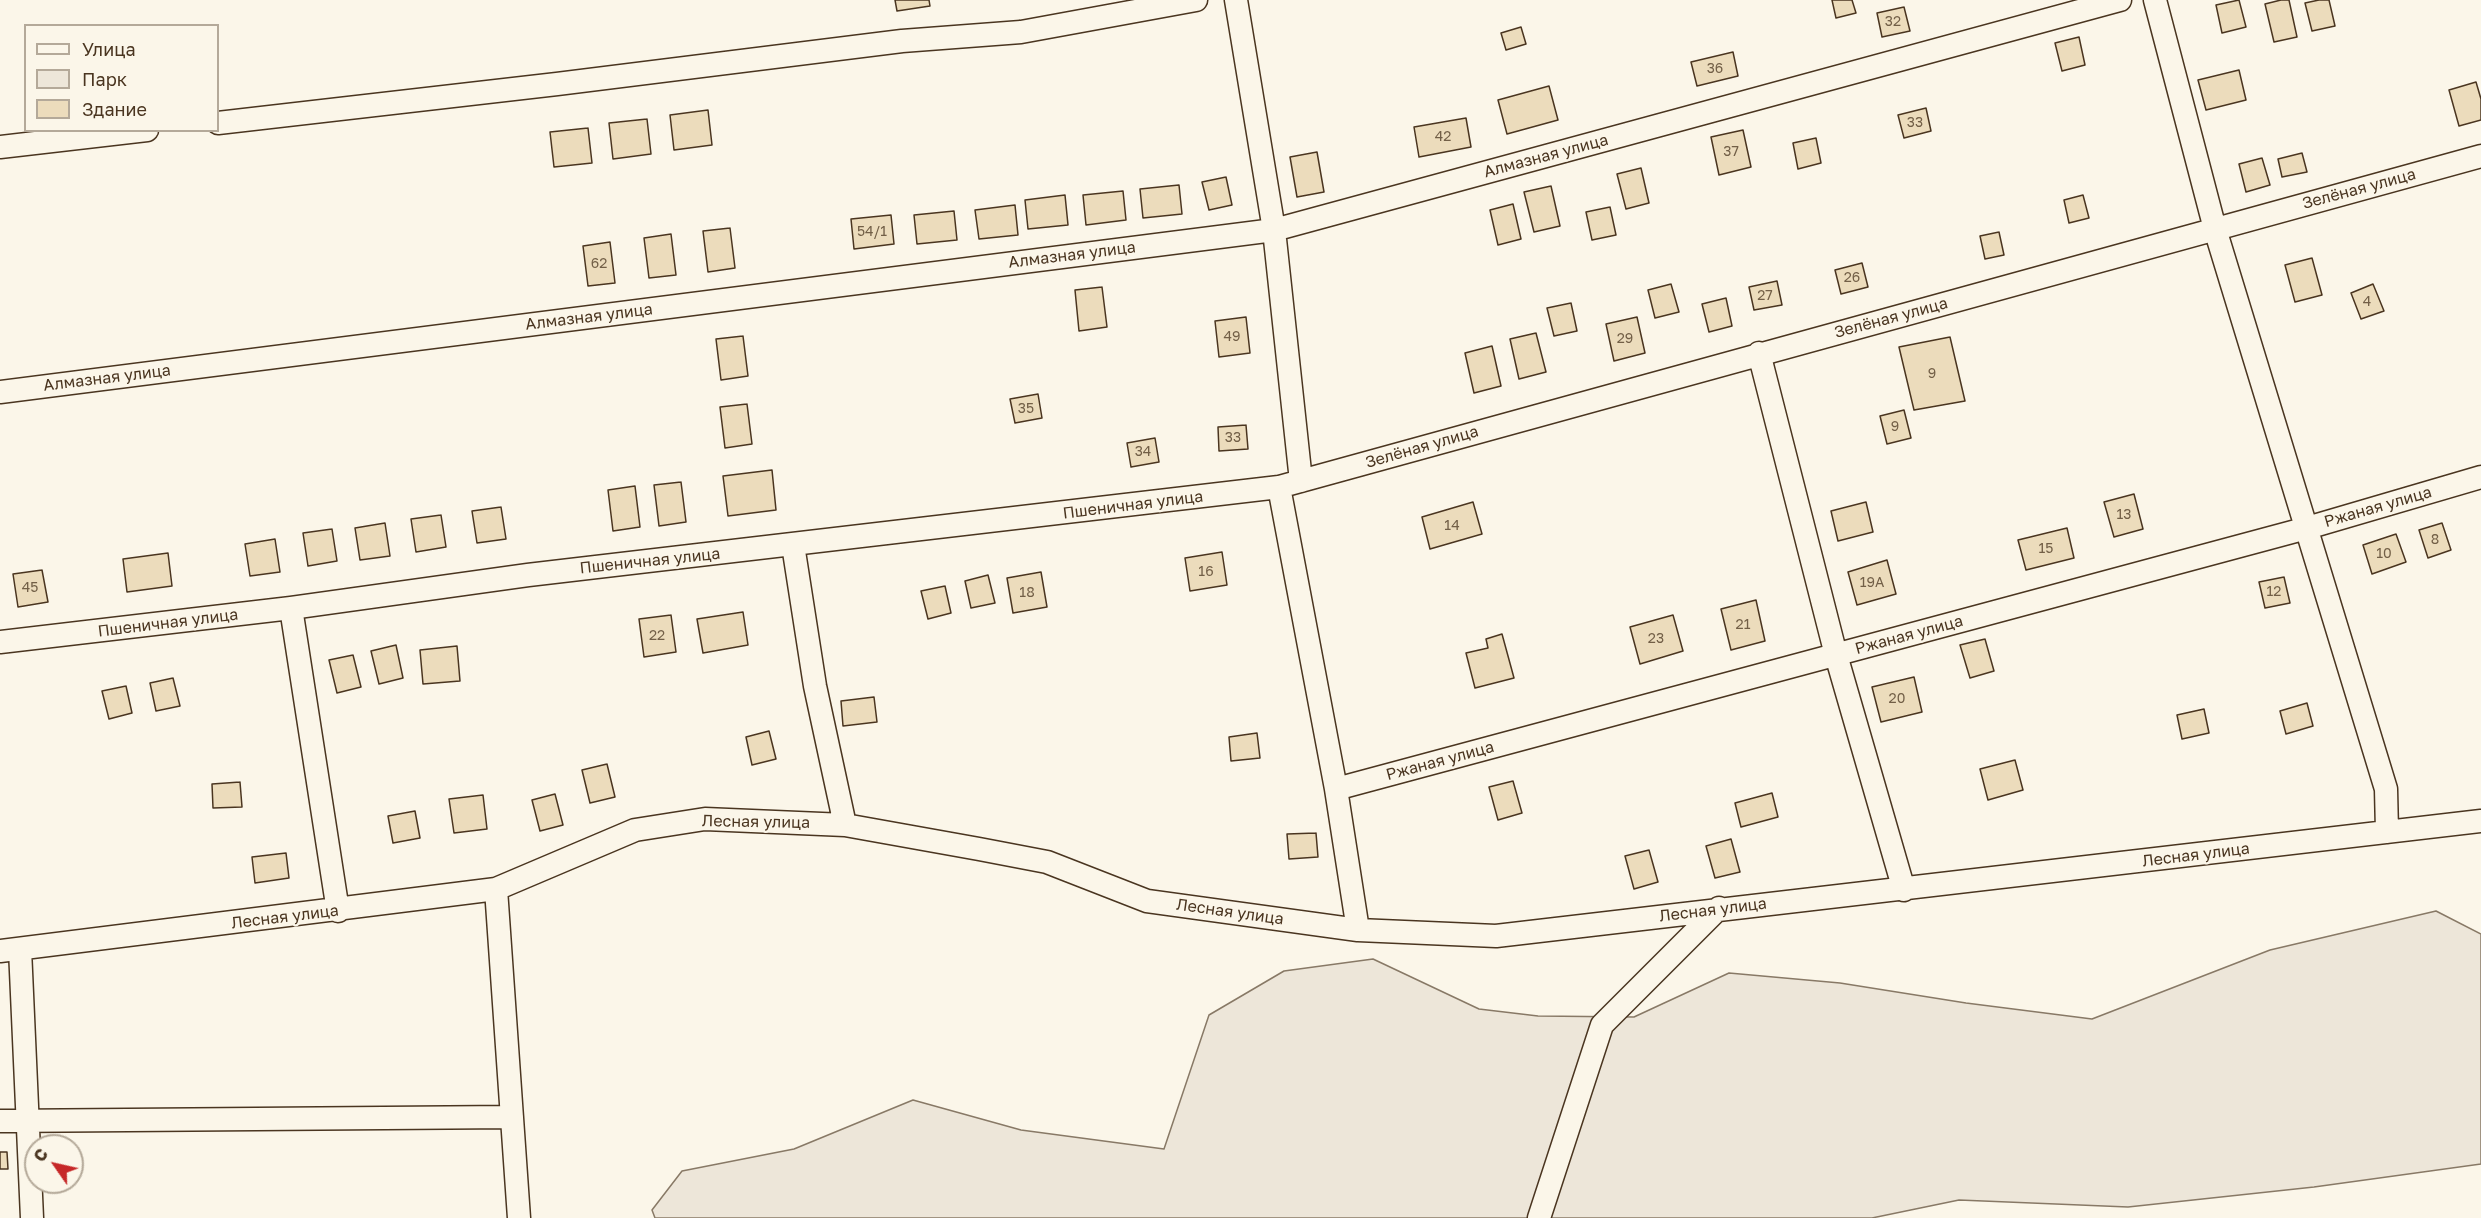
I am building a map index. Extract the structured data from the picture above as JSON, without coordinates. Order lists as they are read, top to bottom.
{
  "streets": {
    "street": [
      "Алмазная улица",
      "Зелёная улица",
      "Пшеничная улица",
      "Ржаная улица",
      "Лесная улица"
    ]
  },
  "crossings": [
    ["Зелёная улица", "Пшеничная улица"]
  ],
  "house_numbers": [
    "32",
    "36",
    "33",
    "42",
    "37",
    "54/1",
    "62",
    "26",
    "27",
    "4",
    "49",
    "29",
    "9",
    "35",
    "9",
    "33",
    "34",
    "13",
    "14",
    "8",
    "15",
    "10",
    "16",
    "19А",
    "45",
    "12",
    "18",
    "21",
    "22",
    "23",
    "20"
  ],
  "legend": ["Улица", "Парк", "Здание"],
  "north": "top left"
}
